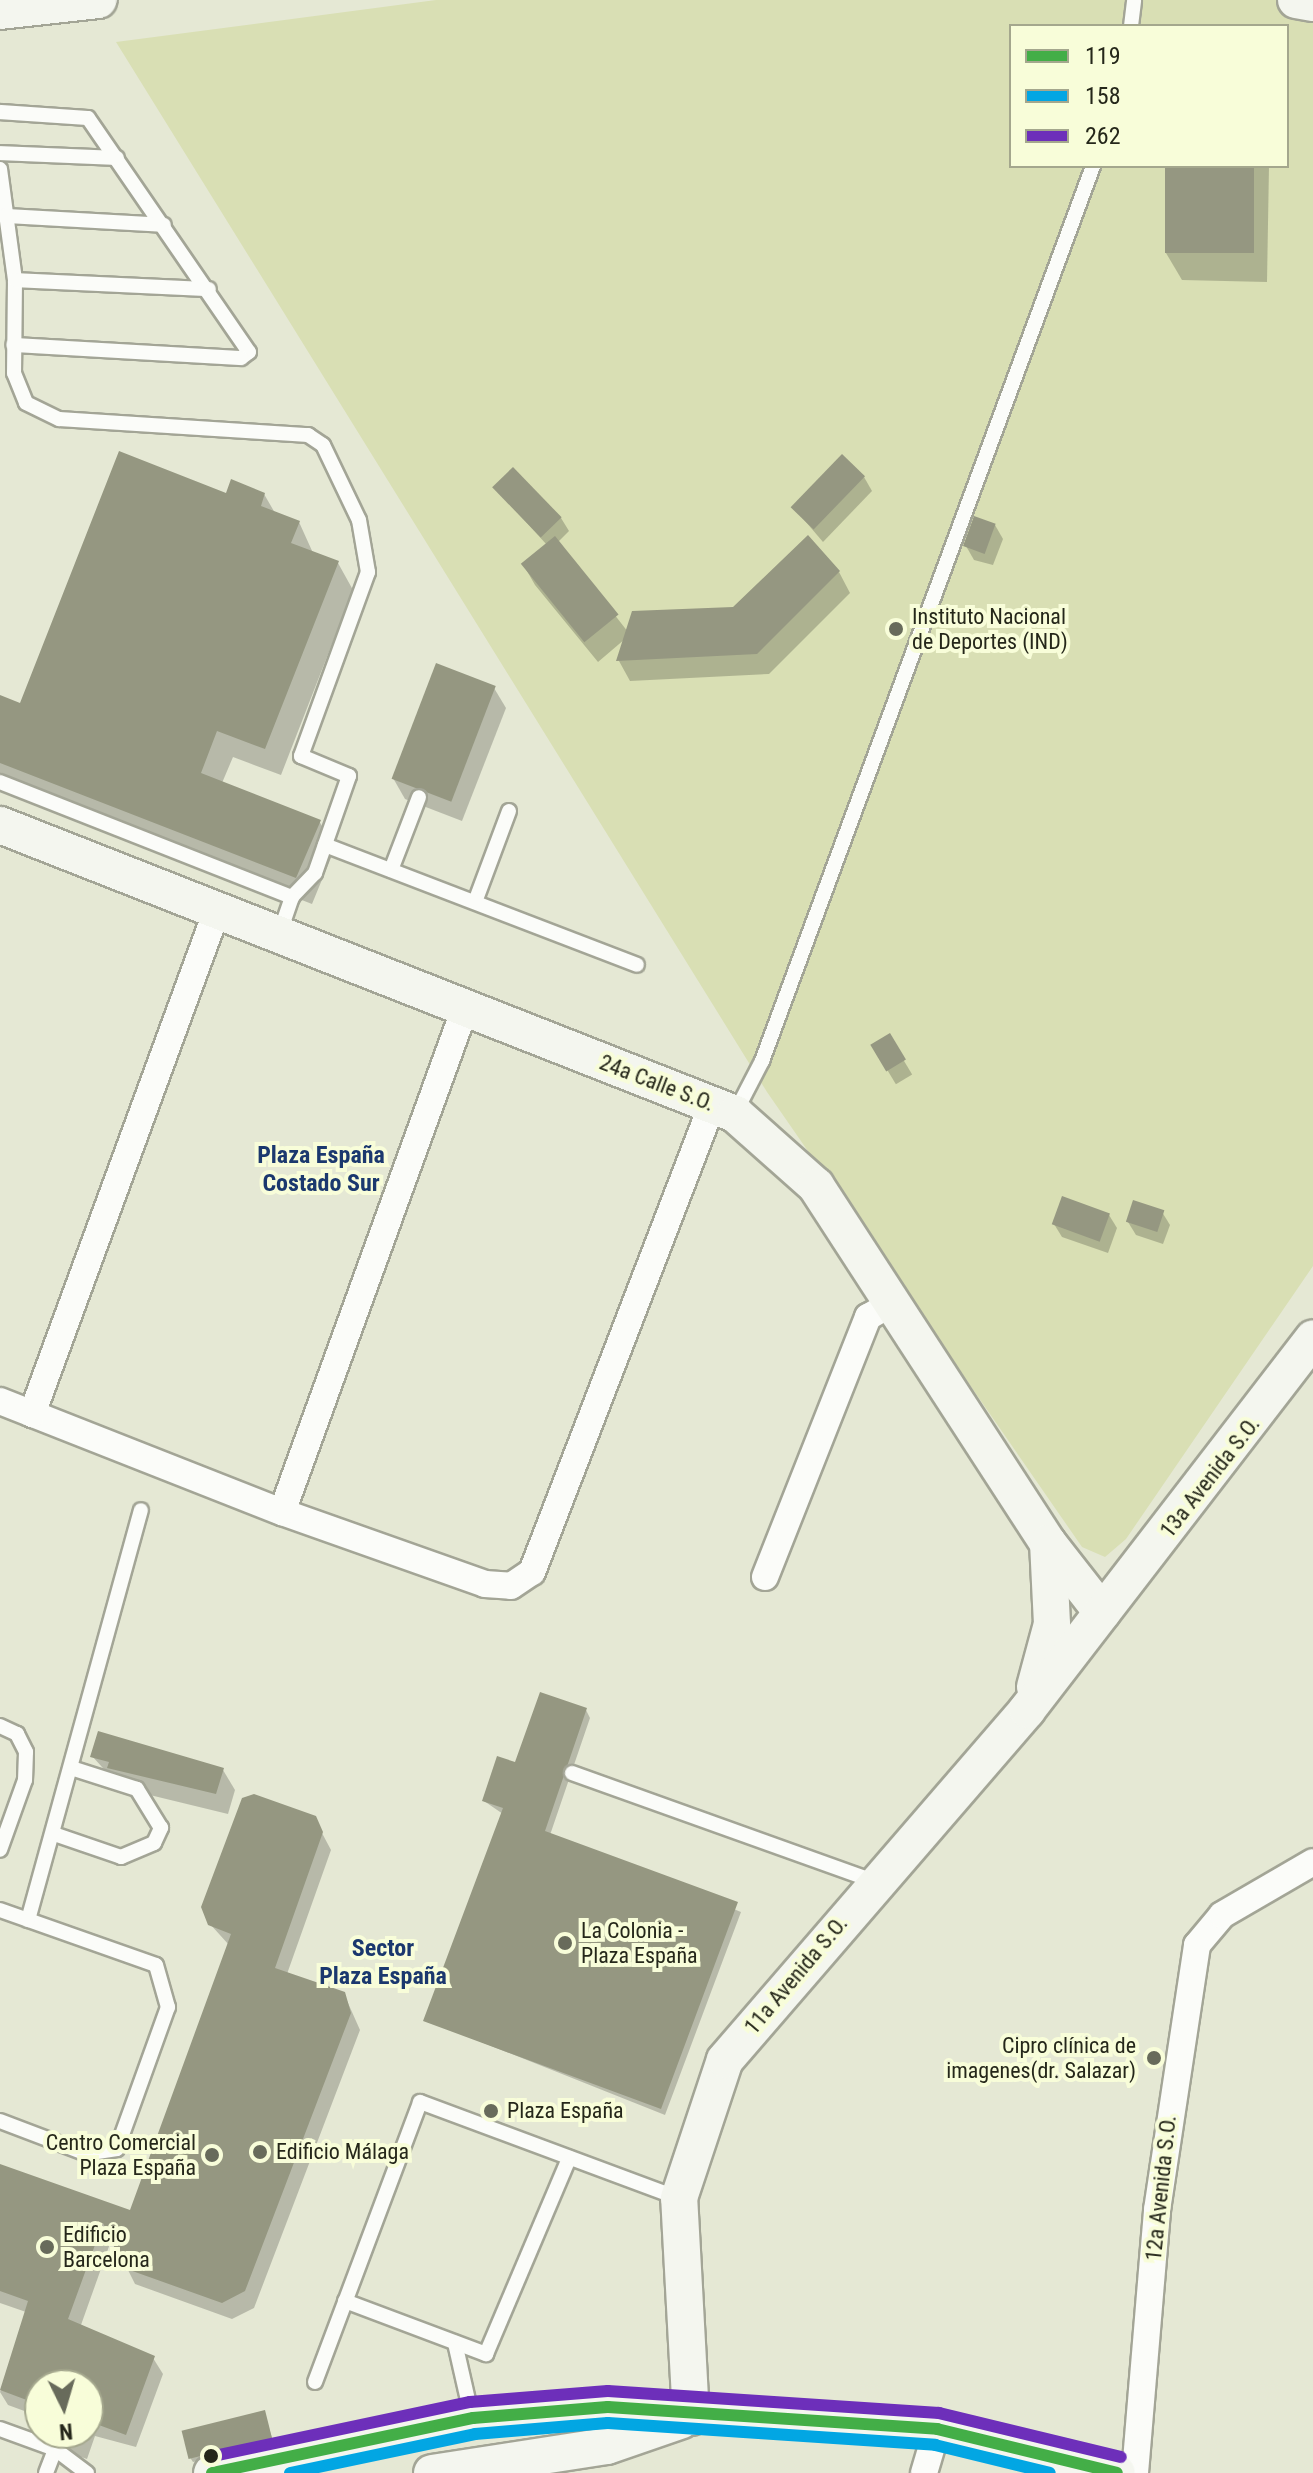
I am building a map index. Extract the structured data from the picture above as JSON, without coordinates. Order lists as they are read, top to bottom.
{
  "streets": {
    "street": [
      "24a Calle S.O.",
      "13a Avenida S.O.",
      "11a Avenida S.O.",
      "12a Avenida S.O."
    ]
  },
  "crossings": [
    ["24a Calle S.O.", "13a Avenida S.O."],
    ["24a Calle S.O.", "11a Avenida S.O."],
    ["13a Avenida S.O.", "11a Avenida S.O."]
  ],
  "districts": ["Plaza España Costado Sur", "Sector Plaza España"],
  "places": [
    "Instituto Nacional de Deportes (IND)",
    "La Colonia - Plaza España",
    "Cipro clínica de imagenes(dr. Salazar)",
    "Plaza España",
    "Edificio Málaga",
    "Centro Comercial Plaza España",
    "Edificio Barcelona"
  ],
  "lines": ["transit line 262", "transit line 119", "transit line 158"],
  "legend": ["119", "158", "262"],
  "north": "bottom"
}
